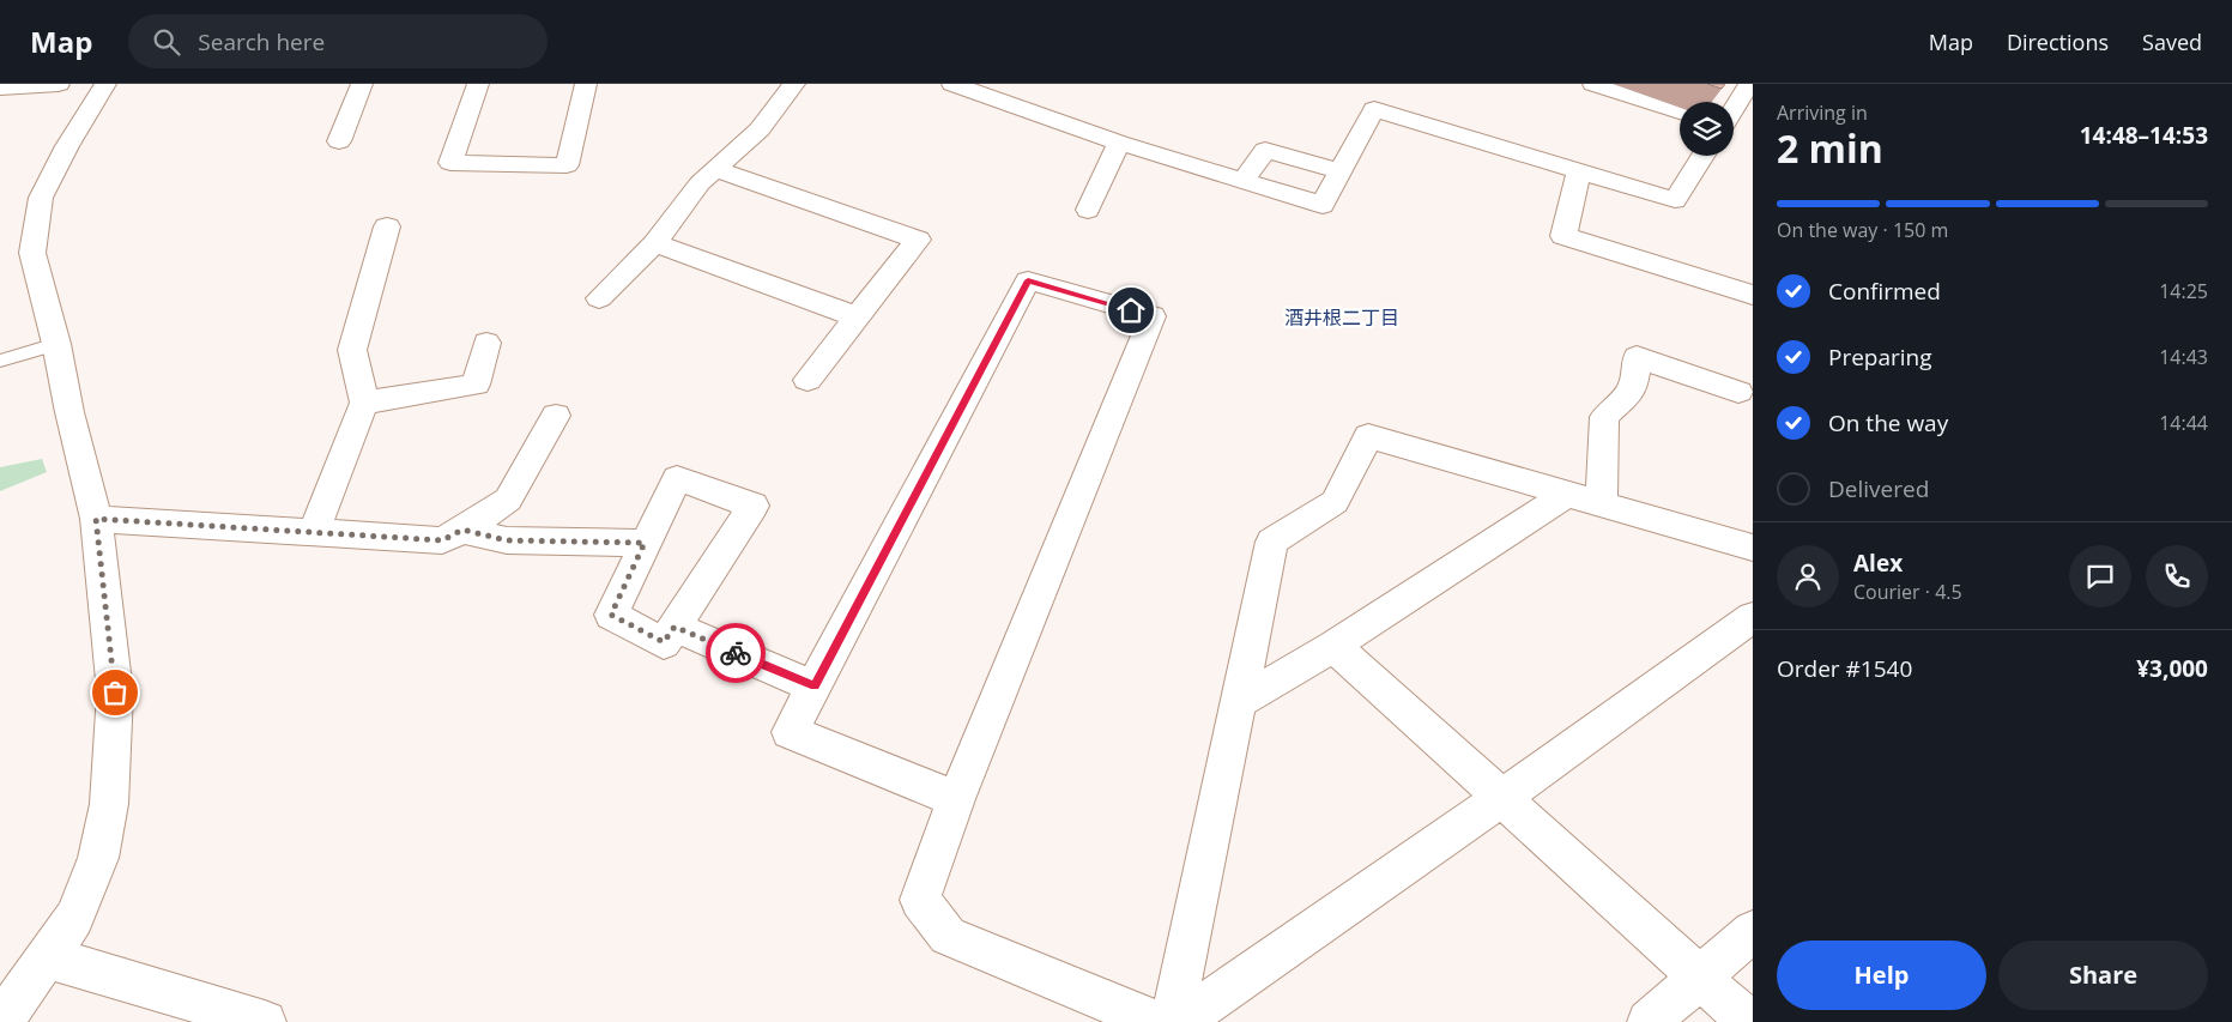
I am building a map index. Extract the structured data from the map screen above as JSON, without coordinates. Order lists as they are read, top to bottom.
{
  "districts": ["酒井根二丁目"],
  "page": {
    "header": "Map",
    "search": "Search here",
    "nav": ["Map", "Directions", "Saved"],
    "heading": ["2 min", "Arriving in", "14:48–14:53"],
    "panel": [
      "Alex",
      "Courier · 4.5",
      "Order #1540",
      "¥3,000"
    ],
    "bar": "On the way · 150 m",
    "list": [
      ["Confirmed", "14:25"],
      ["Preparing", "14:43"],
      ["On the way", "14:44"],
      "Delivered"
    ],
    "buttons": ["Help", "Share"]
  }
}
